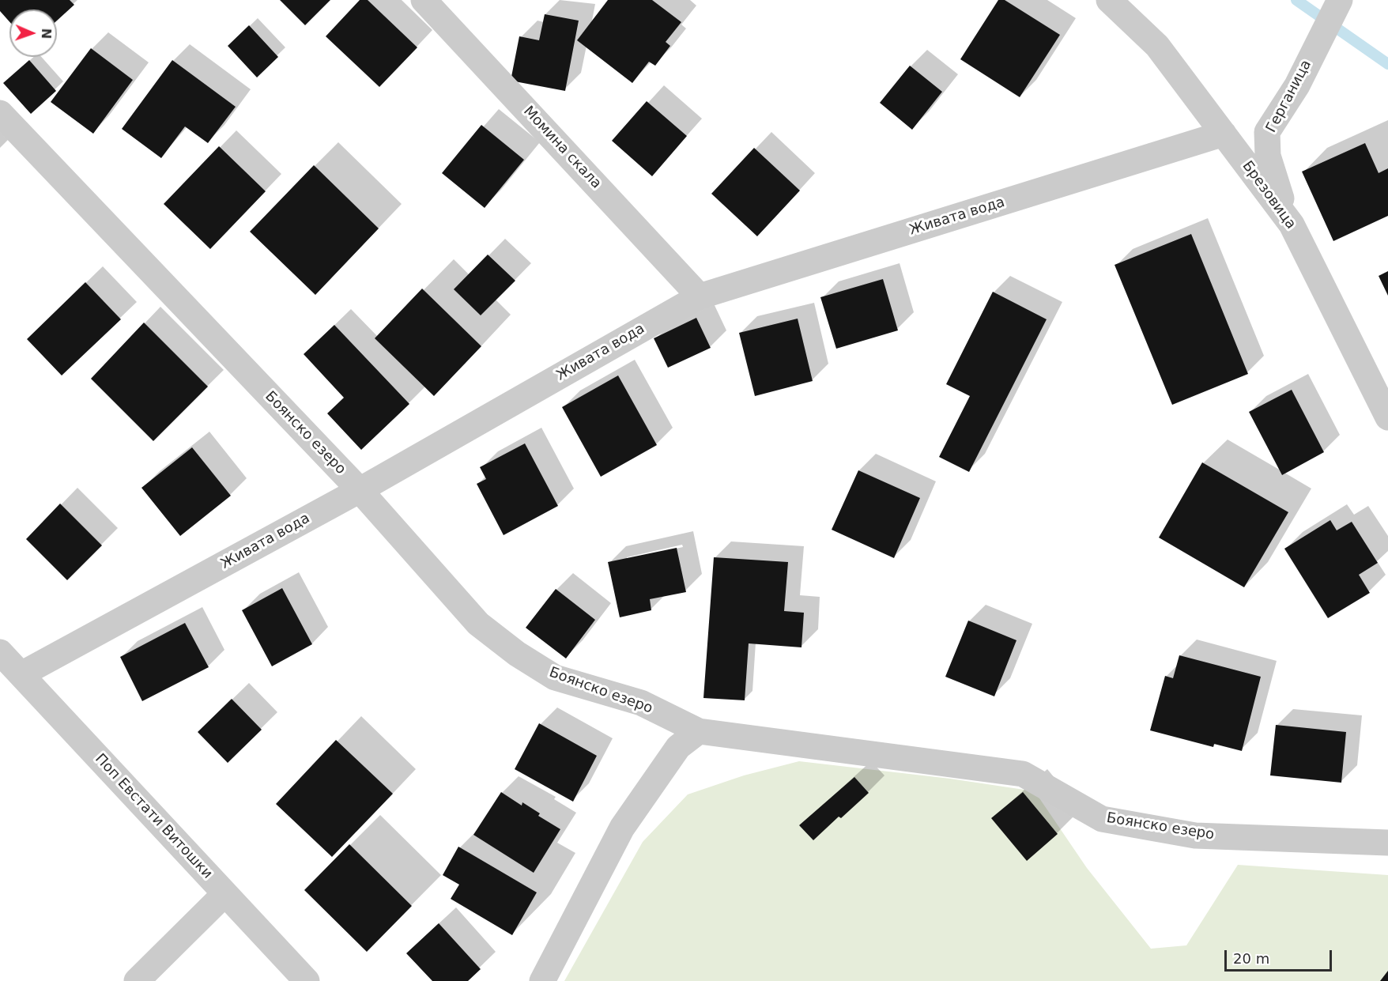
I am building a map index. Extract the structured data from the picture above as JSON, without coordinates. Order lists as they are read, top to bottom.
{
  "streets": {
    "street": [
      "Герганица",
      "Момина скала",
      "Брезовица",
      "Живата вода",
      "Боянско езеро",
      "Поп Евстати Витошки"
    ]
  },
  "crossings": [
    ["Герганица", "Брезовица"],
    ["Момина скала", "Живата вода"],
    ["Брезовица", "Живата вода"],
    ["Живата вода", "Боянско езеро"],
    ["Живата вода", "Поп Евстати Витошки"]
  ],
  "scale_bar": "20 m",
  "north": "right"
}
